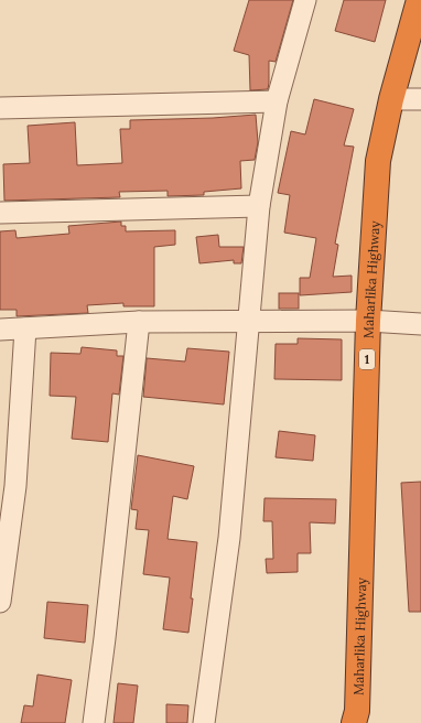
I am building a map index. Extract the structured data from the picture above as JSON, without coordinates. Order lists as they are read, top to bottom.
{
  "streets": {
    "highway": ["Maharlika Highway", "1"]
  }
}
